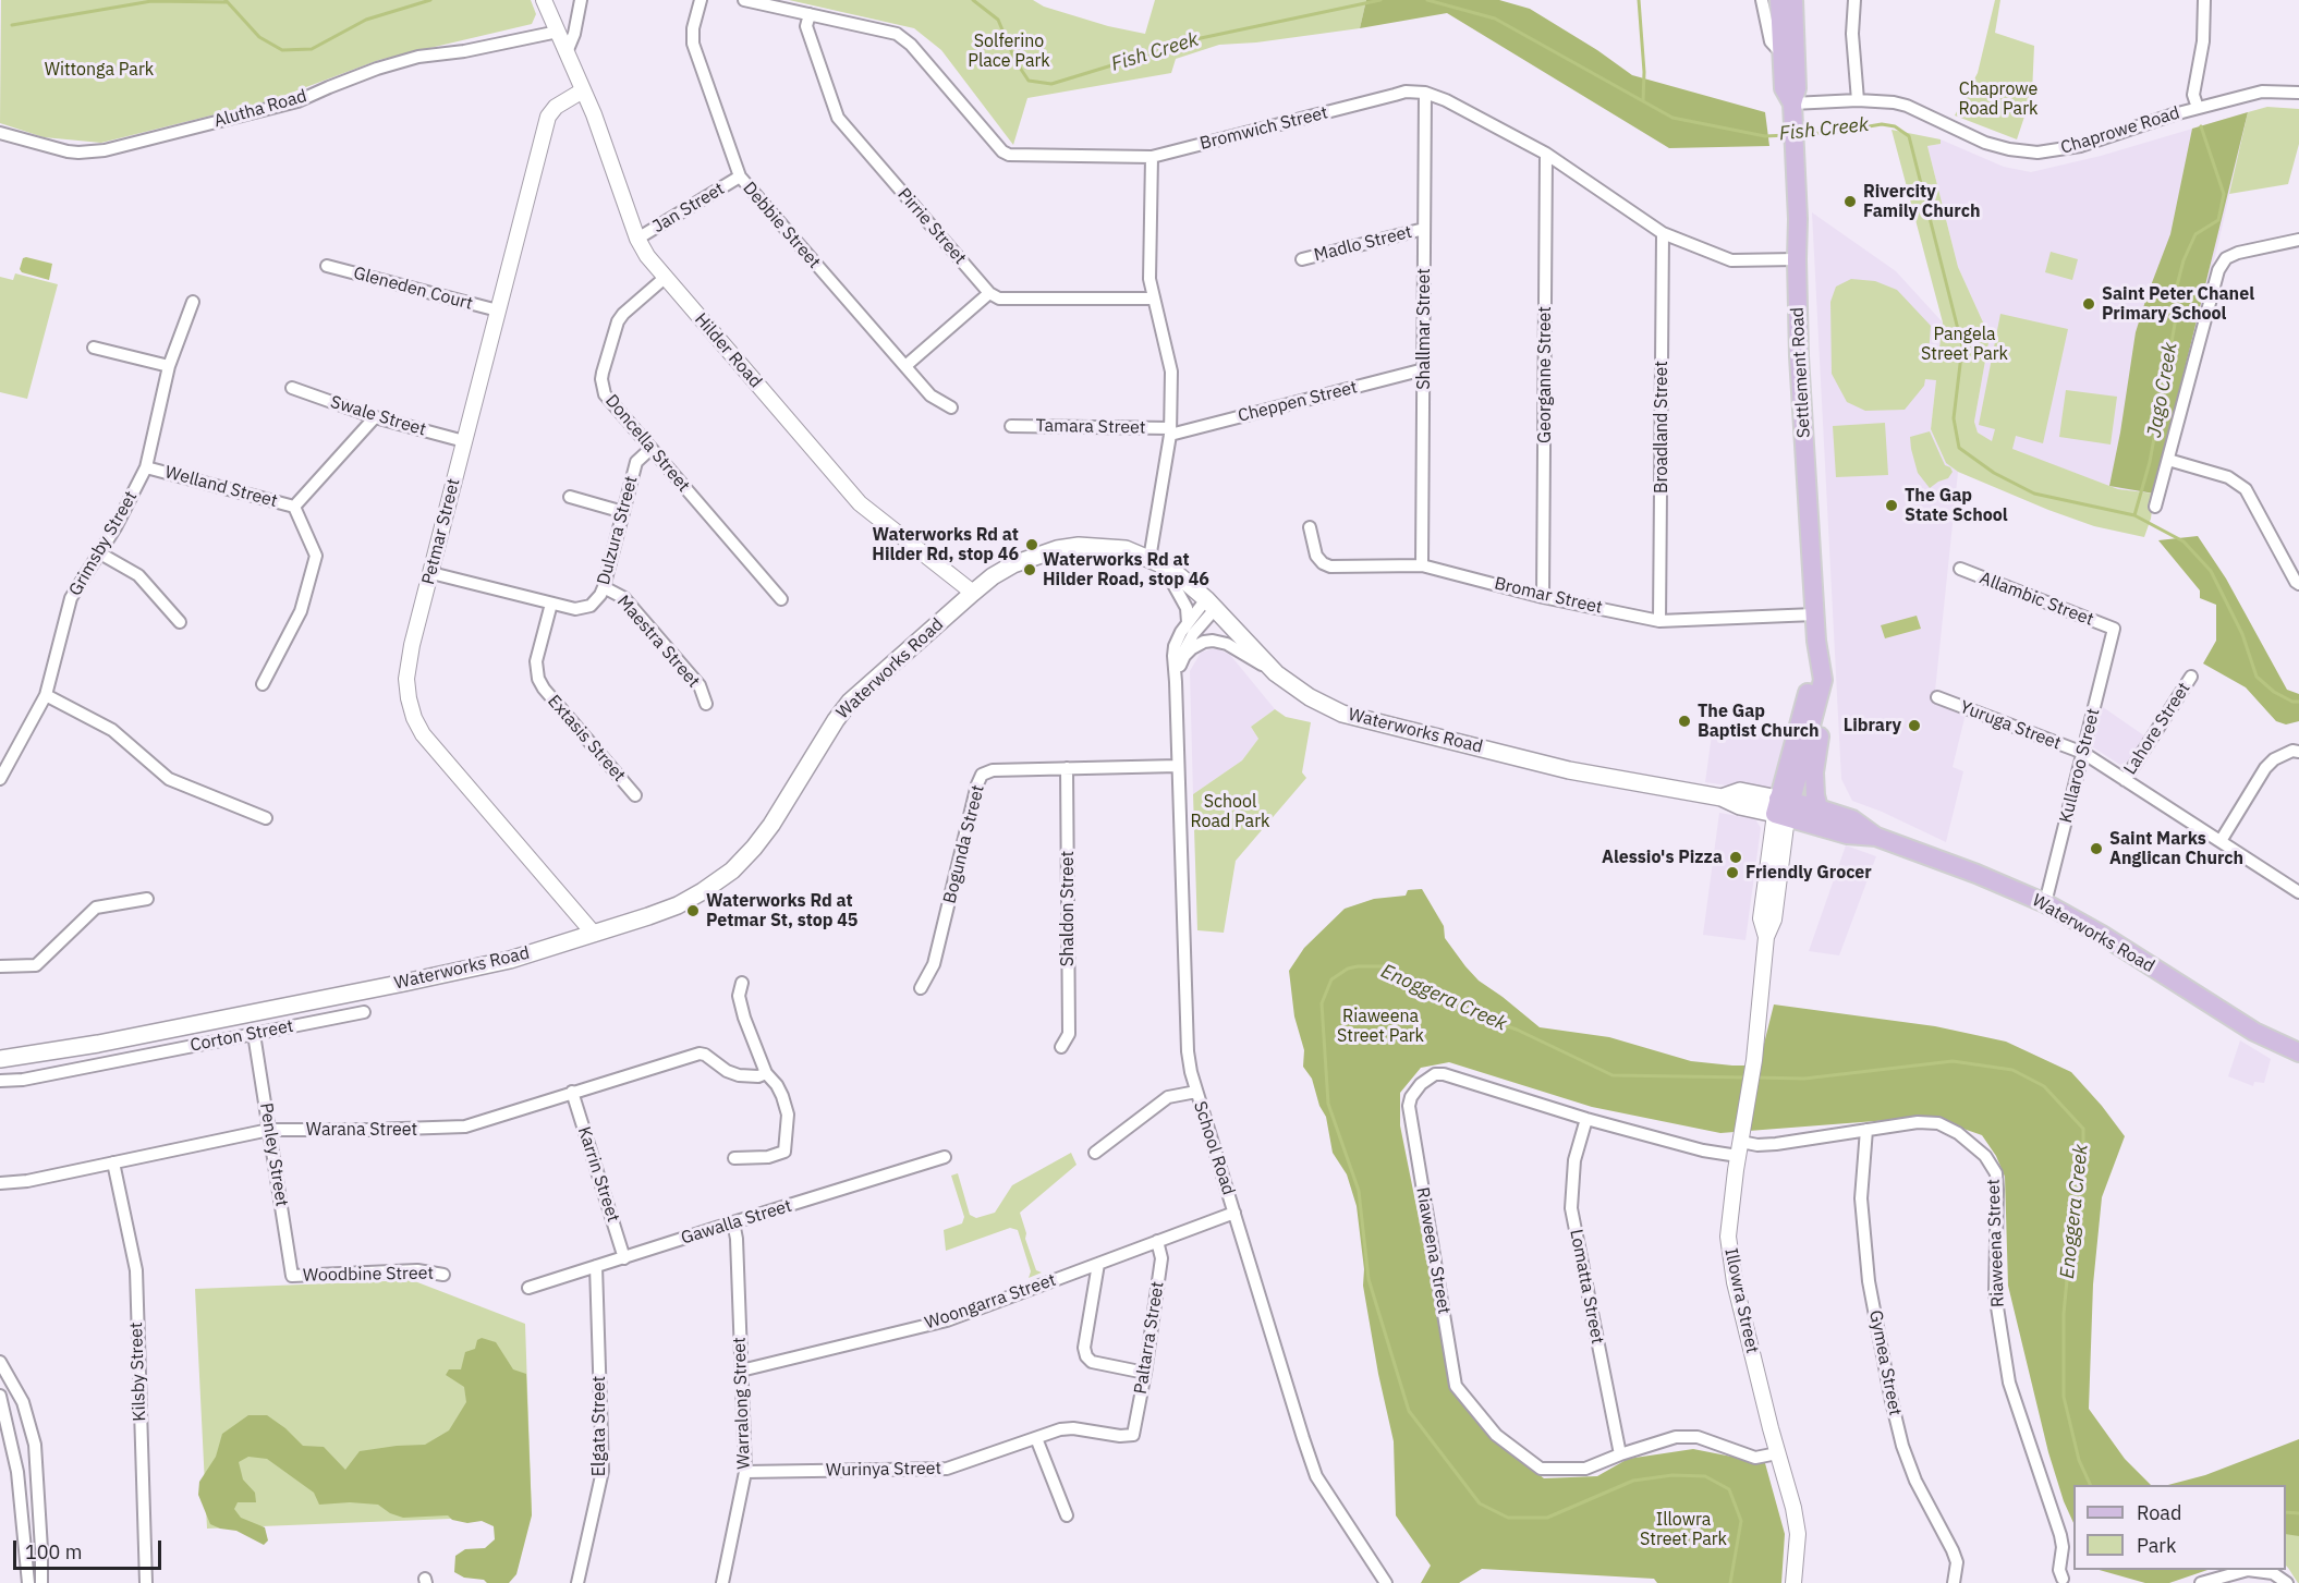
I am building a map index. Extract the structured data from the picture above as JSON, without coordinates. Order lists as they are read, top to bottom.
{
  "streets": {
    "main road": ["Settlement Road", "Waterworks Road"],
    "street": [
      "Alutha Road",
      "Bromwich Street",
      "Chaprowe Road",
      "Jan Street",
      "Debbie Street",
      "Pirrie Street",
      "Madlo Street",
      "Gleneden Court",
      "Shallmar Street",
      "Hilder Road",
      "Georganne Street",
      "Cheppen Street",
      "Swale Street",
      "Tamara Street",
      "Broadland Street",
      "Doncella Street",
      "Welland Street",
      "Dulzura Street",
      "Petmar Street",
      "Grimsby Street",
      "Bromar Street",
      "Allambic Street",
      "Maestra Street",
      "Yuruga Street",
      "Lahore Street",
      "Extasis Street",
      "Kullaroo Street",
      "Bogunda Street",
      "Shaldon Street",
      "Corton Street",
      "Warana Street",
      "School Road",
      "Penley Street",
      "Karrin Street",
      "Gawalla Street",
      "Riaweena Street",
      "Woodbine Street",
      "Lomatta Street",
      "Illowra Street",
      "Woongarra Street",
      "Paltarra Street",
      "Gymea Street",
      "Kilsby Street",
      "Warralong Street",
      "Elgata Street",
      "Wurinya Street"
    ]
  },
  "crossings": [
    ["Alutha Road", "Hilder Road"],
    ["Bromwich Street", "Pirrie Street"],
    ["Bromwich Street", "Shallmar Street"],
    ["Bromwich Street", "Settlement Road"],
    ["Bromwich Street", "Georganne Street"],
    ["Bromwich Street", "Broadland Street"],
    ["Chaprowe Road", "Settlement Road"],
    ["Jan Street", "Debbie Street"],
    ["Jan Street", "Hilder Road"],
    ["Madlo Street", "Shallmar Street"],
    ["Gleneden Court", "Petmar Street"],
    ["Shallmar Street", "Cheppen Street"],
    ["Shallmar Street", "Bromar Street"],
    ["Hilder Road", "Doncella Street"],
    ["Hilder Road", "Petmar Street"],
    ["Hilder Road", "Waterworks Road"],
    ["Settlement Road", "Bromar Street"],
    ["Settlement Road", "Waterworks Road"],
    ["Settlement Road", "Illowra Street"],
    ["Georganne Street", "Bromar Street"],
    ["Cheppen Street", "Tamara Street"],
    ["Swale Street", "Welland Street"],
    ["Swale Street", "Petmar Street"],
    ["Broadland Street", "Bromar Street"],
    ["Doncella Street", "Dulzura Street"],
    ["Welland Street", "Grimsby Street"],
    ["Dulzura Street", "Petmar Street"],
    ["Dulzura Street", "Maestra Street"],
    ["Dulzura Street", "Extasis Street"],
    ["Petmar Street", "Waterworks Road"],
    ["Allambic Street", "Kullaroo Street"],
    ["Waterworks Road", "Kullaroo Street"],
    ["Waterworks Road", "School Road"],
    ["Waterworks Road", "Illowra Street"],
    ["Yuruga Street", "Lahore Street"],
    ["Yuruga Street", "Kullaroo Street"],
    ["Bogunda Street", "Shaldon Street"],
    ["Bogunda Street", "School Road"],
    ["Corton Street", "Penley Street"],
    ["Warana Street", "Penley Street"],
    ["Warana Street", "Karrin Street"],
    ["Warana Street", "Kilsby Street"],
    ["School Road", "Woongarra Street"],
    ["Penley Street", "Woodbine Street"],
    ["Karrin Street", "Gawalla Street"],
    ["Gawalla Street", "Warralong Street"],
    ["Gawalla Street", "Elgata Street"],
    ["Riaweena Street", "Lomatta Street"],
    ["Riaweena Street", "Illowra Street"],
    ["Riaweena Street", "Gymea Street"],
    ["Woongarra Street", "Paltarra Street"],
    ["Woongarra Street", "Warralong Street"],
    ["Paltarra Street", "Wurinya Street"],
    ["Warralong Street", "Wurinya Street"]
  ],
  "water": ["Fish Creek", "Jago Creek", "Enoggera Creek"],
  "parks": [
    "Solferino Place Park",
    "Wittonga Park",
    "Chaprowe Road Park",
    "Pangela Street Park",
    "School Road Park",
    "Riaweena Street Park",
    "Illowra Street Park"
  ],
  "places": [
    "Rivercity Family Church",
    "Saint Peter Chanel Primary School",
    "The Gap State School",
    "Waterworks Rd at Hilder Rd, stop 46",
    "Waterworks Rd at Hilder Road, stop 46",
    "The Gap Baptist Church",
    "Library",
    "Saint Marks Anglican Church",
    "Alessio's Pizza",
    "Friendly Grocer",
    "Waterworks Rd at Petmar St, stop 45"
  ],
  "legend": ["Road", "Park"],
  "scale_bar": "100 m"
}
